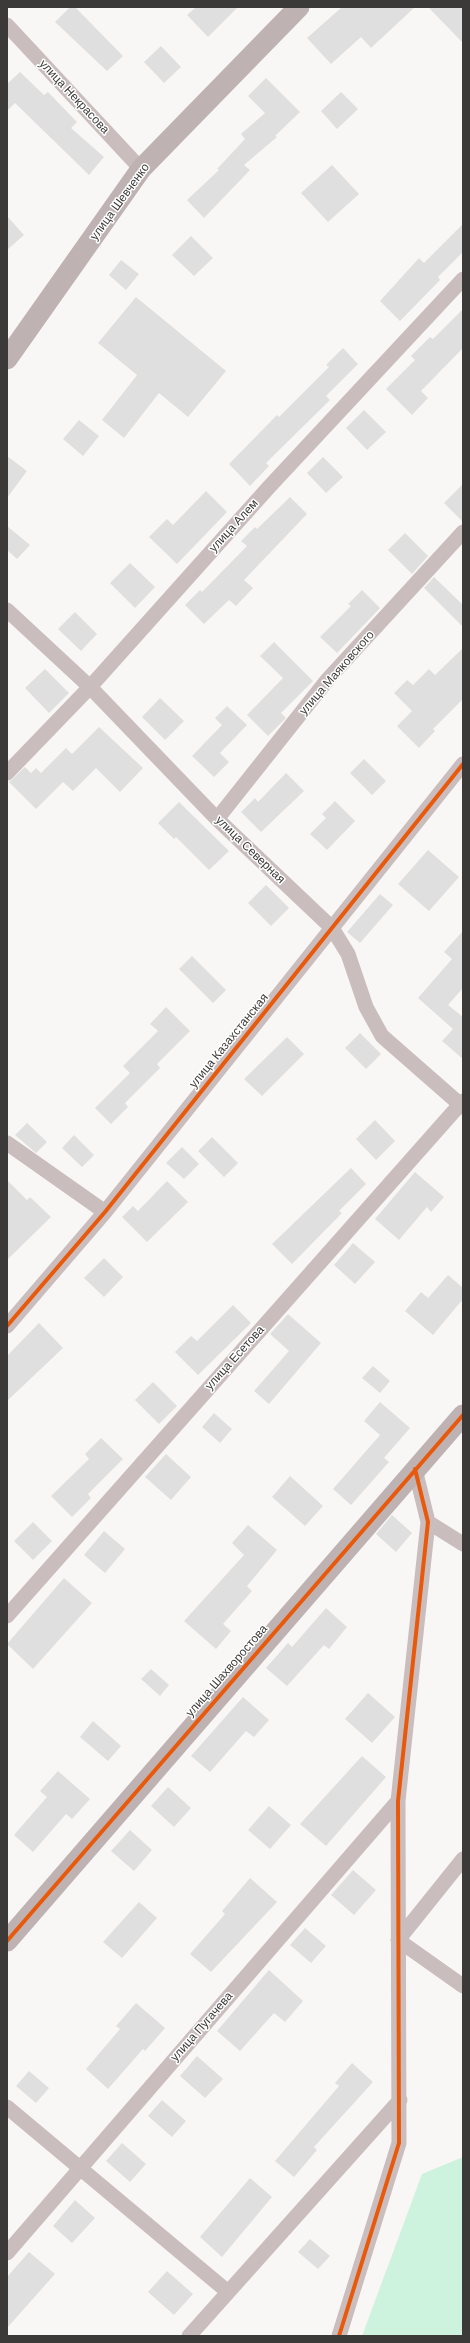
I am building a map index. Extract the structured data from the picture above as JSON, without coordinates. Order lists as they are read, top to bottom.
{
  "streets": {
    "street": [
      "улица Некрасова",
      "улица Шевченко",
      "улица Алем",
      "улица Маяковского",
      "улица Северная",
      "улица Казахстанская",
      "улица Есетова",
      "улица Шахворостова",
      "улица Пугачева"
    ]
  },
  "crossings": [
    ["улица Некрасова", "улица Шевченко"],
    ["улица Алем", "улица Северная"],
    ["улица Маяковского", "улица Северная"],
    ["улица Северная", "улица Казахстанская"],
    ["улица Северная", "улица Есетова"]
  ]
}
